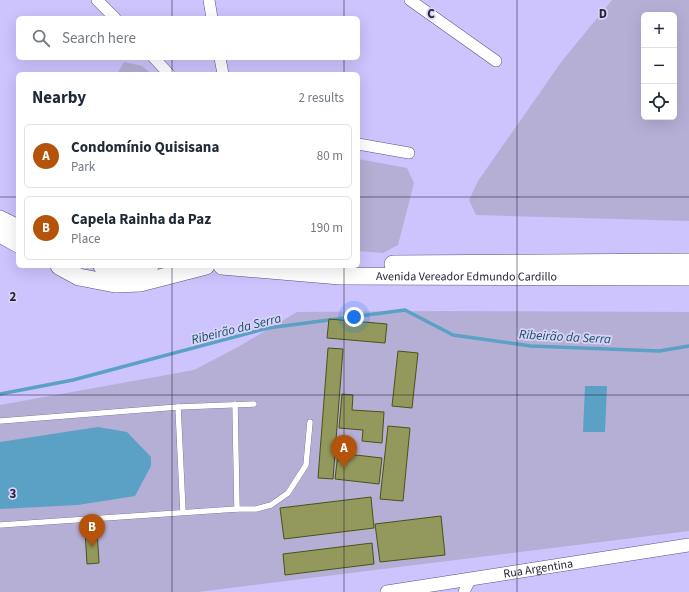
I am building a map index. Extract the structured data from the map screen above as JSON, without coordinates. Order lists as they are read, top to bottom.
{
  "streets": {
    "main road": ["Avenida Vereador Edmundo Cardillo"],
    "street": ["Rua Argentina"]
  },
  "water": ["Ribeirão da Serra"],
  "page": {
    "map_buttons": ["+", "−"],
    "search": "Search here",
    "heading": ["Nearby", "2 results"],
    "list": [
      {
        "mark": "A",
        "name": "Condomínio Quisisana",
        "note": "Park",
        "value": "80 m"
      },
      {
        "mark": "B",
        "name": "Capela Rainha da Paz",
        "note": "Place",
        "value": "190 m"
      }
    ],
    "pins": ["A", "B"]
  },
  "grid": {
    "columns": ["C", "D"],
    "rows": ["2", "3"]
  }
}
